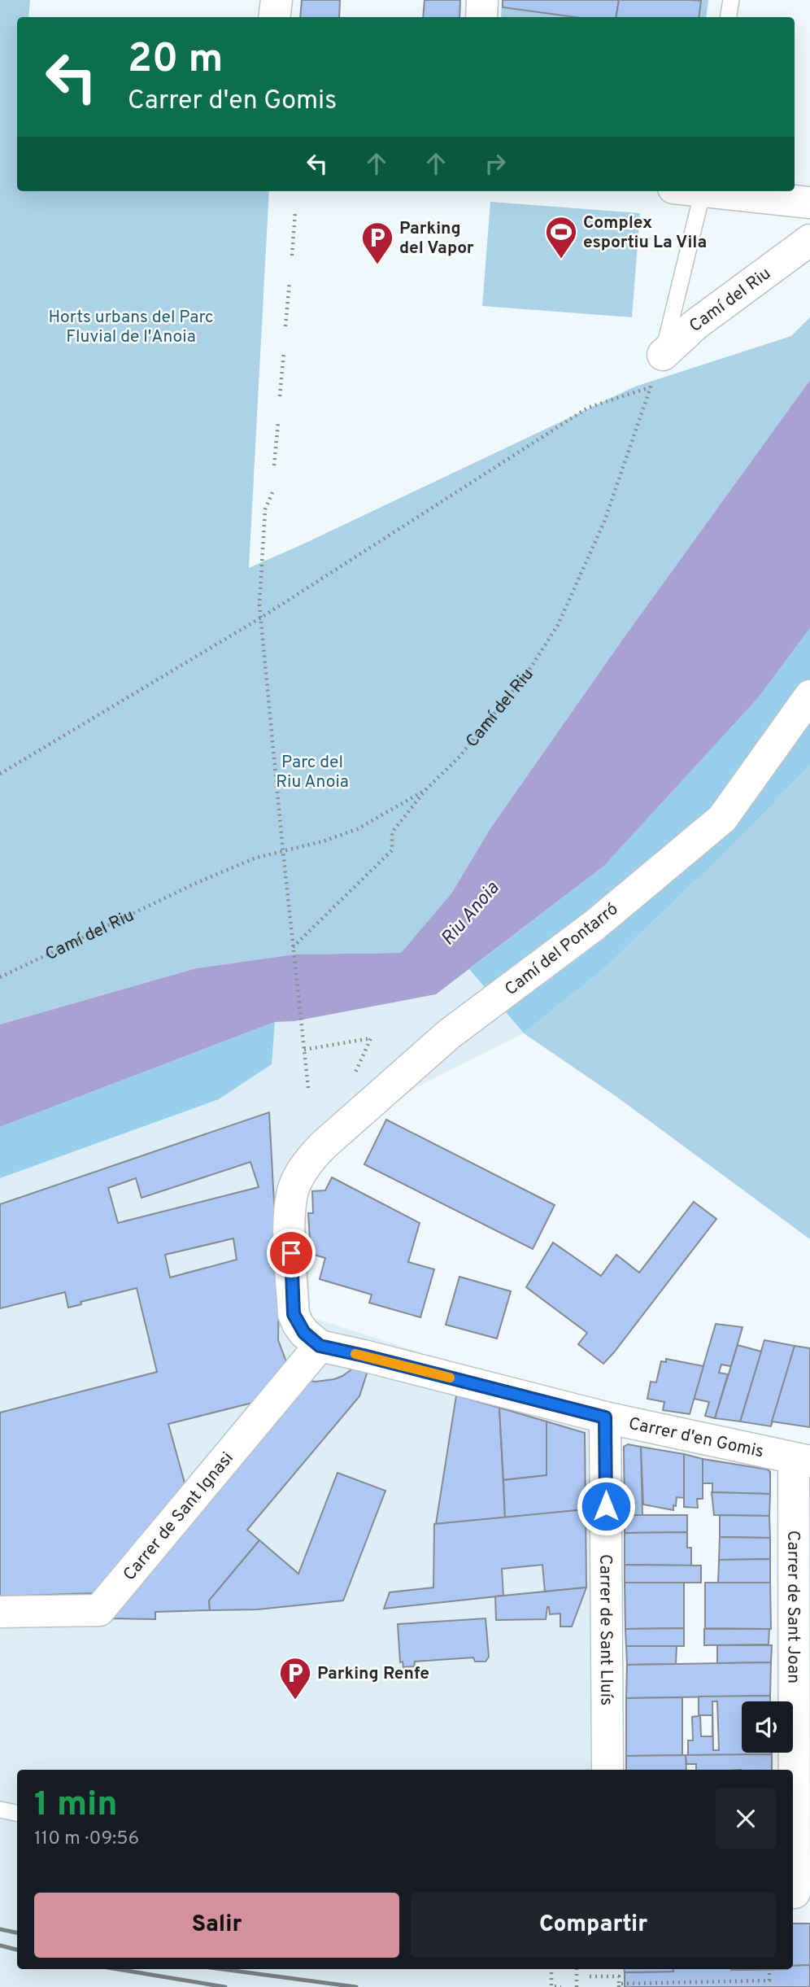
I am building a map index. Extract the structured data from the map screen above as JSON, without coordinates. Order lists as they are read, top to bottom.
{
  "streets": {
    "street": [
      "Camí del Riu",
      "Camí del Pontarró",
      "Carrer d'en Gomis",
      "Carrer de Sant Ignasi",
      "Carrer de Sant Joan",
      "Carrer de Sant Lluís"
    ]
  },
  "crossings": [
    ["Camí del Pontarró", "Carrer d'en Gomis"],
    ["Camí del Pontarró", "Carrer de Sant Ignasi"],
    ["Carrer d'en Gomis", "Carrer de Sant Ignasi"],
    ["Carrer d'en Gomis", "Carrer de Sant Joan"],
    ["Carrer d'en Gomis", "Carrer de Sant Lluís"]
  ],
  "water": ["Riu Anoia"],
  "parks": ["Horts urbans del Parc Fluvial de l'Anoia", "Parc del Riu Anoia"],
  "places": {
    "sports": ["Complex esportiu La Vila"],
    "parking": ["Parking del Vapor", "Parking Renfe"]
  },
  "page": {
    "turn": ["20 m", "Carrer d'en Gomis"],
    "heading": ["1 min", "110 m · 09:56"],
    "buttons": ["Salir", "Compartir"]
  }
}
